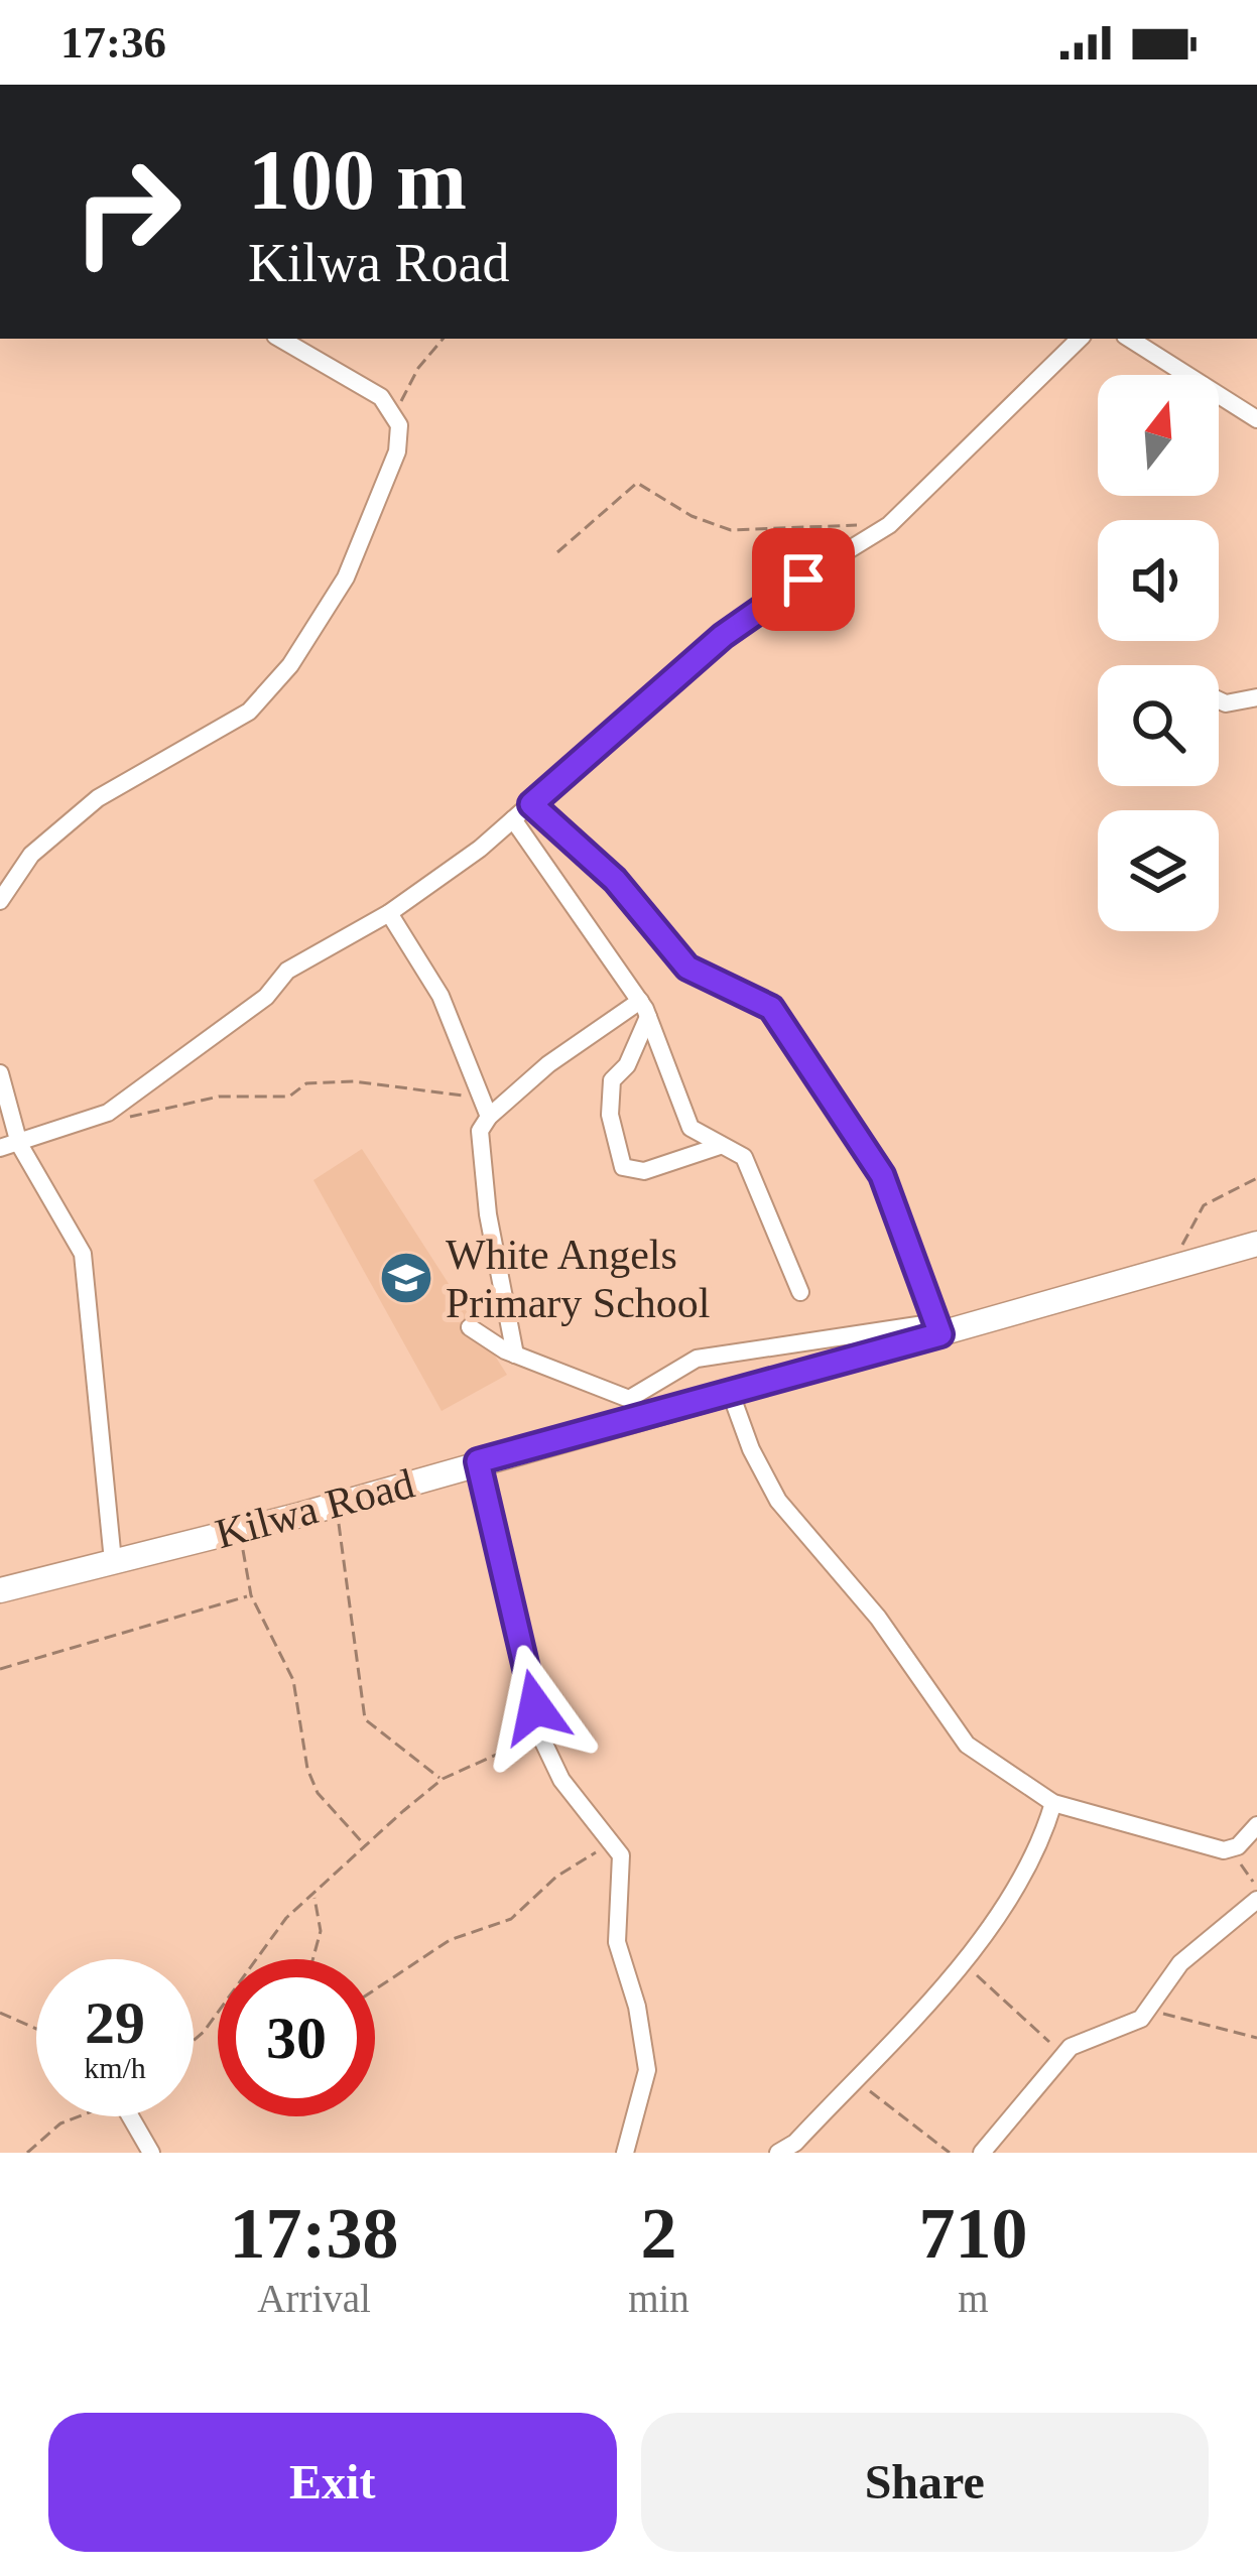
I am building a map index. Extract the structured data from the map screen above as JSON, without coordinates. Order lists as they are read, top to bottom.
{
  "streets": {
    "highway": ["Kilwa Road"]
  },
  "places": {
    "school or university": ["White Angels Primary School"]
  },
  "north": "top",
  "page": {
    "status": "17:36",
    "turn": ["100 m", "Kilwa Road"],
    "speed": "29 km/h",
    "limit": "30",
    "eta": [
      "17:38",
      "Arrival",
      "2",
      "min",
      "710",
      "m"
    ],
    "buttons": ["Exit", "Share"]
  }
}
